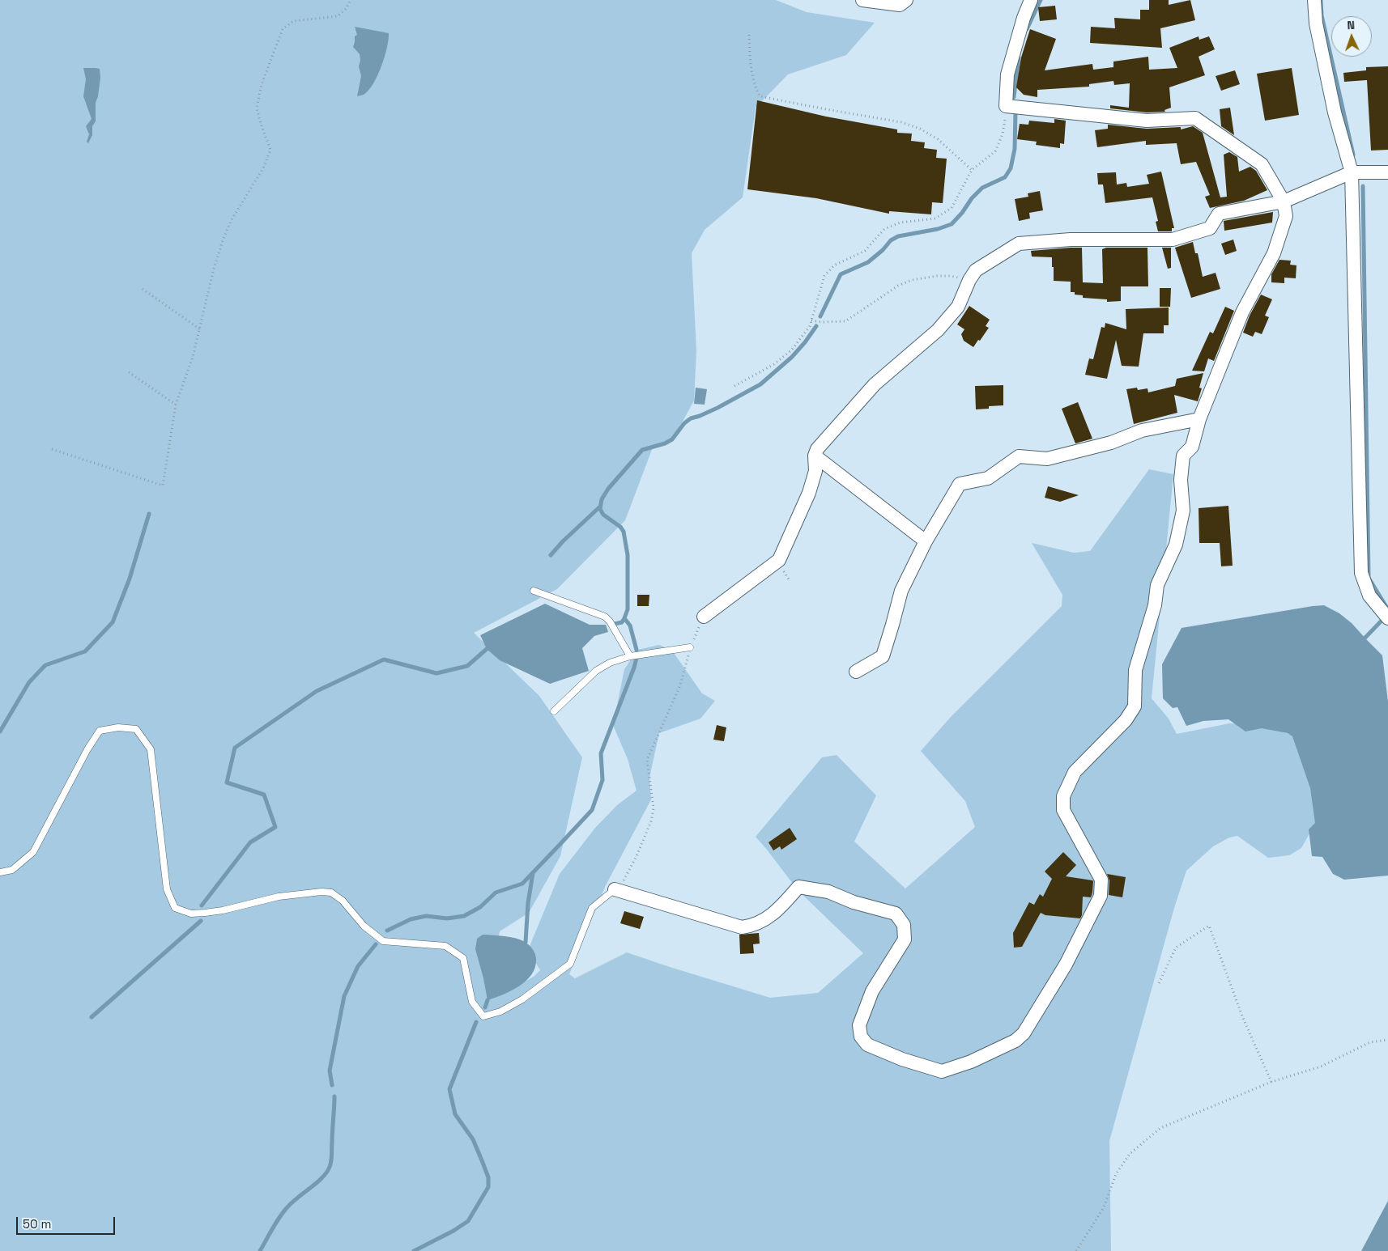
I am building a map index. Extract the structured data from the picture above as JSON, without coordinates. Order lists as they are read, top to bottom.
{
  "scale_bar": "50 m",
  "north": "top"
}
